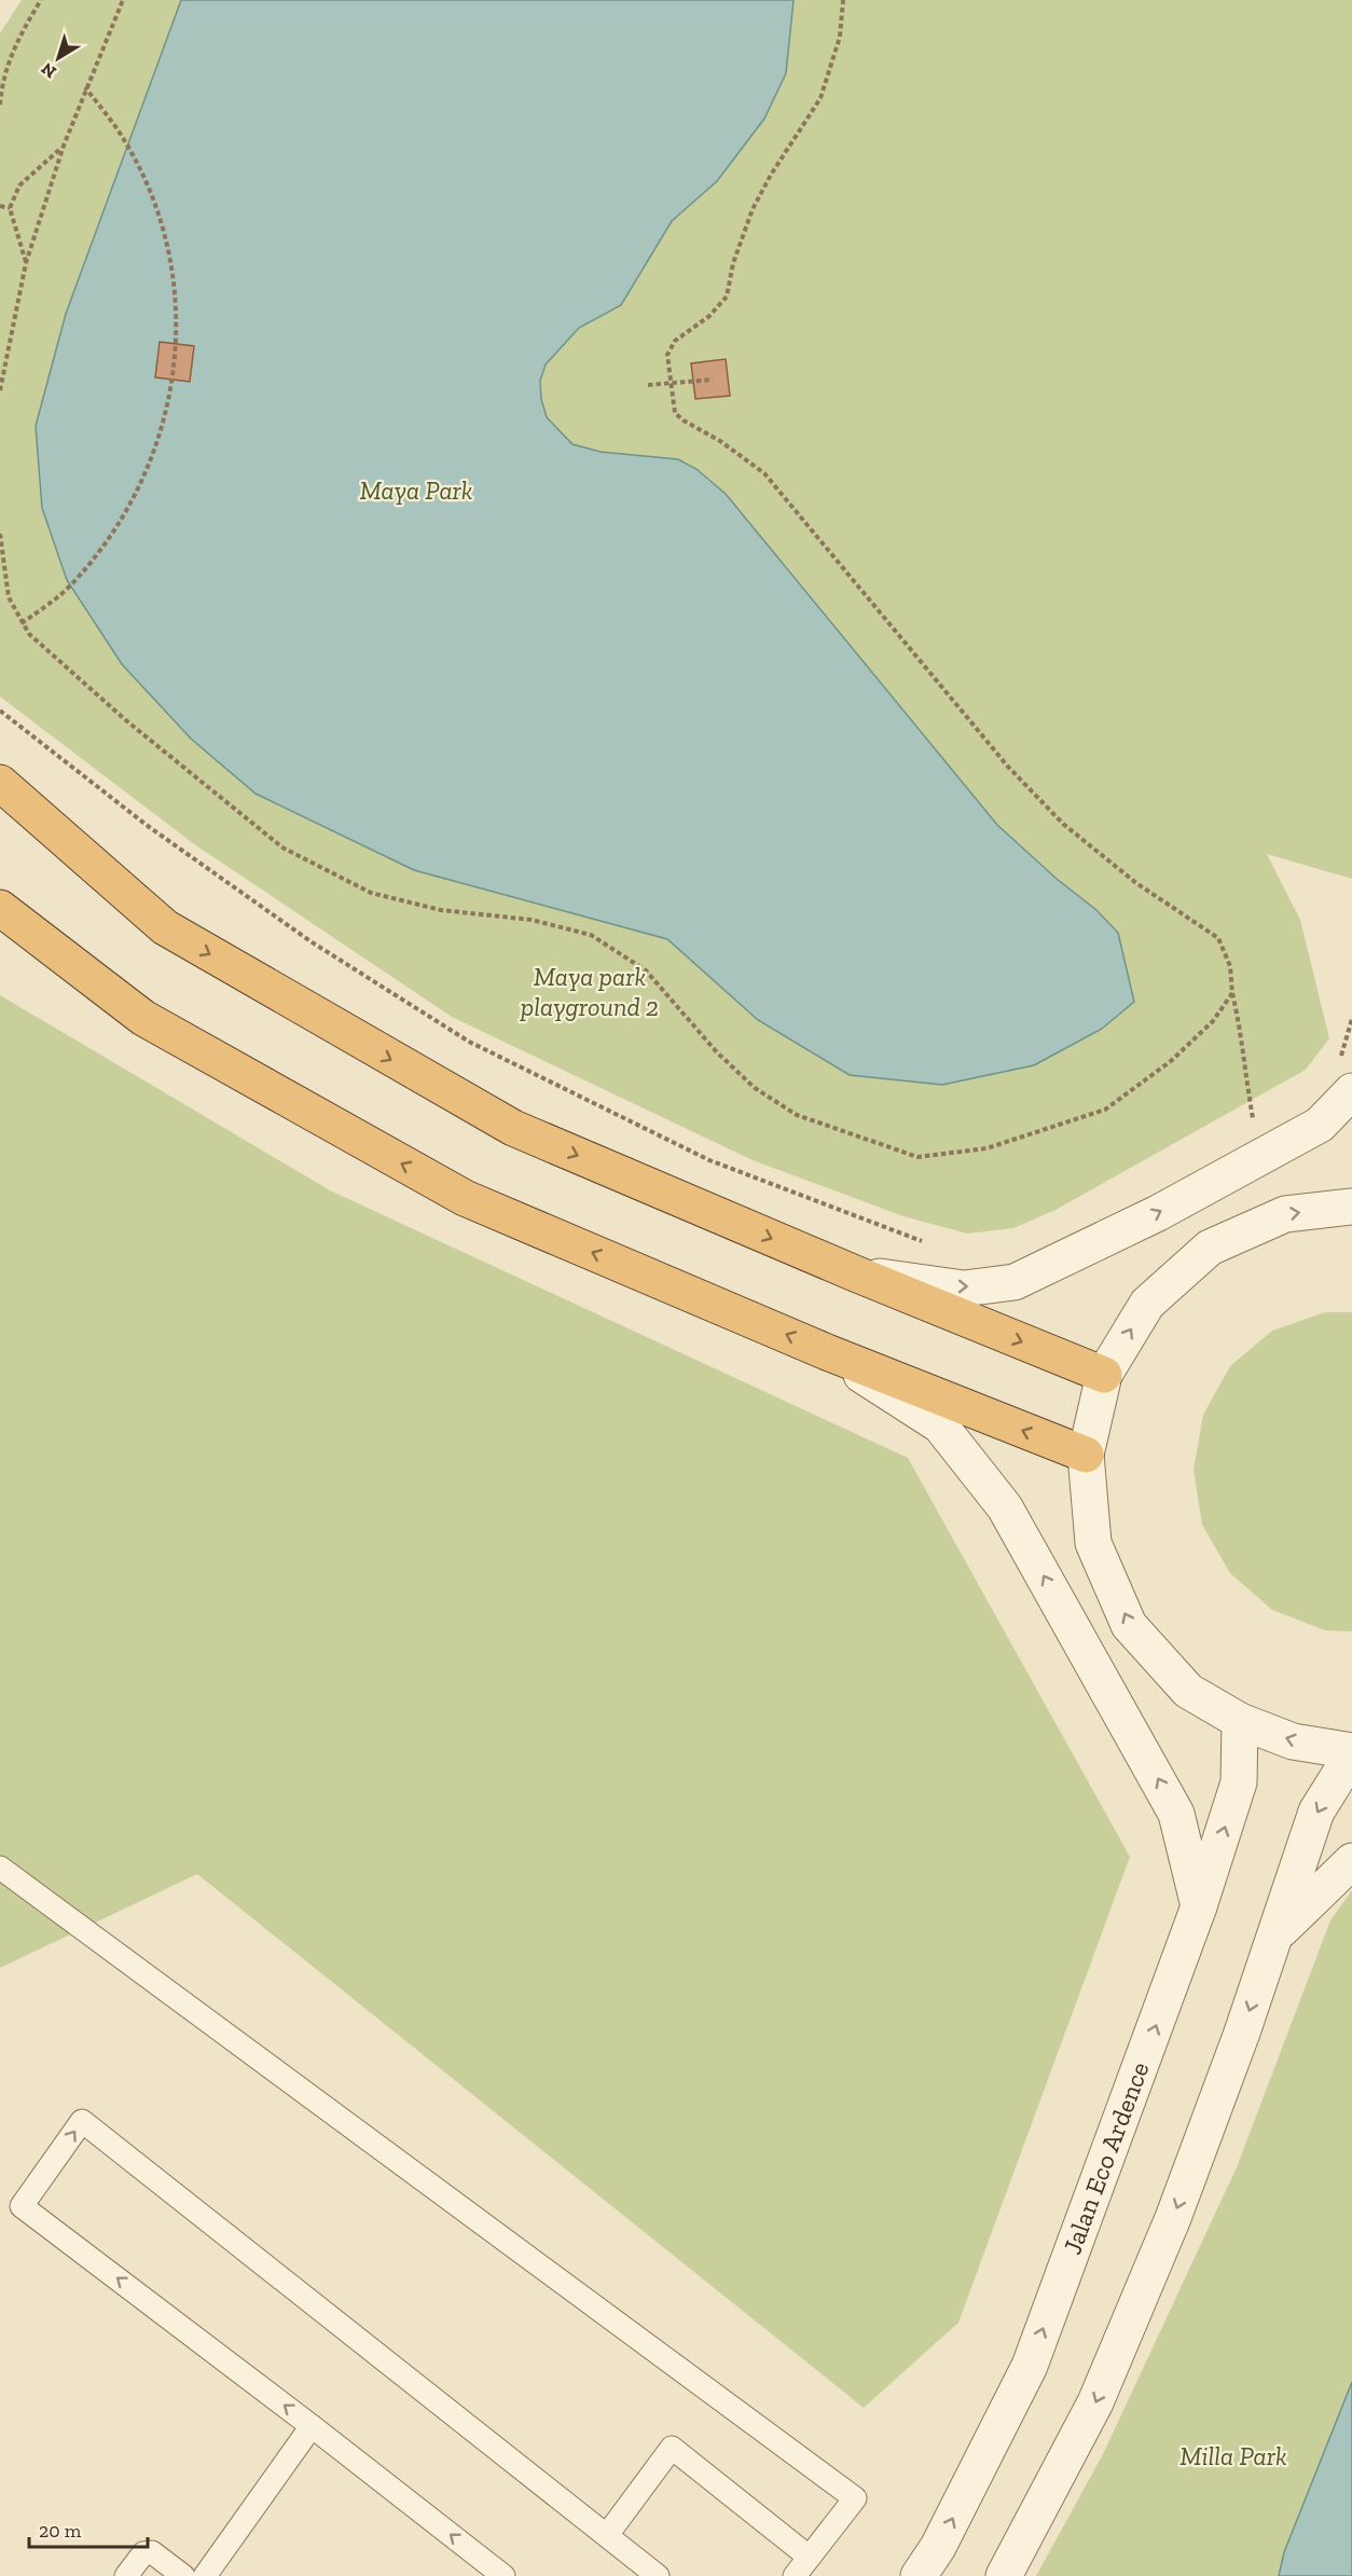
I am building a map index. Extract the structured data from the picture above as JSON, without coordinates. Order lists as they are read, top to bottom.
{
  "streets": {
    "street": ["Jalan Eco Ardence"]
  },
  "parks": ["Maya Park", "Maya park playground 2", "Milla Park"],
  "scale_bar": "20 m",
  "north": "bottom left"
}
